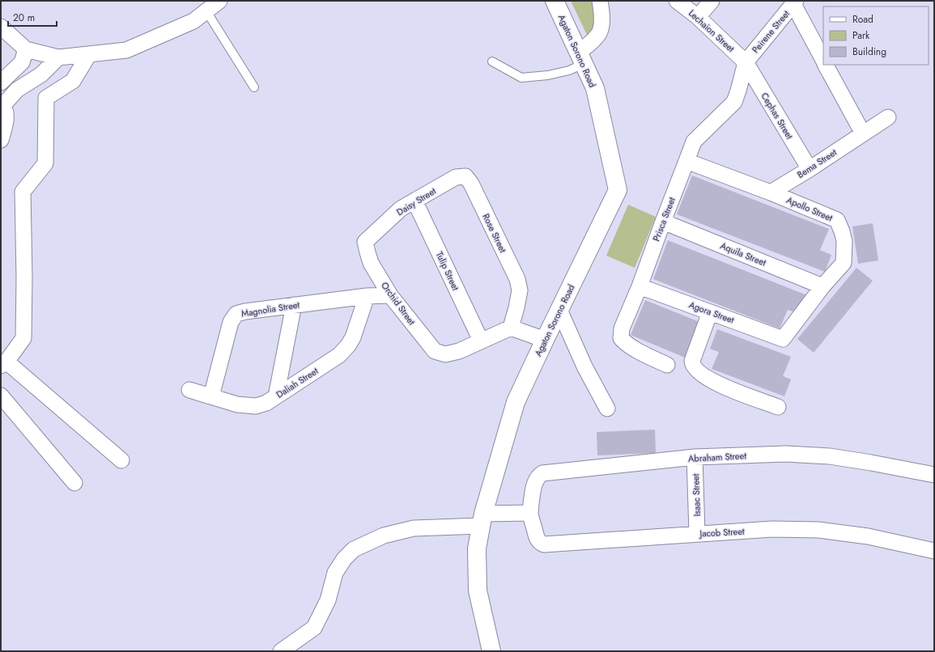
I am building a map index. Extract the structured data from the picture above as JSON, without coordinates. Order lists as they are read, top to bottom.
{
  "streets": {
    "street": [
      "Lechaion Street",
      "Peirene Street",
      "Agaton Sorono Road",
      "Cephas Street",
      "Bema Street",
      "Daisy Street",
      "Apollo Street",
      "Prisca Street",
      "Rose Street",
      "Aquila Street",
      "Tulip Street",
      "Orchid Street",
      "Magnolia Street",
      "Agora Street",
      "Daliah Street",
      "Abraham Street",
      "Isaac Street",
      "Jacob Street"
    ]
  },
  "crossings": [
    ["Lechaion Street", "Peirene Street"],
    ["Lechaion Street", "Cephas Street"],
    ["Lechaion Street", "Prisca Street"],
    ["Peirene Street", "Cephas Street"],
    ["Peirene Street", "Prisca Street"],
    ["Cephas Street", "Bema Street"],
    ["Cephas Street", "Prisca Street"],
    ["Bema Street", "Apollo Street"],
    ["Daisy Street", "Rose Street"],
    ["Daisy Street", "Tulip Street"],
    ["Daisy Street", "Orchid Street"],
    ["Apollo Street", "Prisca Street"],
    ["Apollo Street", "Aquila Street"],
    ["Apollo Street", "Agora Street"],
    ["Prisca Street", "Aquila Street"],
    ["Prisca Street", "Agora Street"],
    ["Tulip Street", "Orchid Street"],
    ["Orchid Street", "Magnolia Street"],
    ["Magnolia Street", "Daliah Street"],
    ["Abraham Street", "Isaac Street"],
    ["Abraham Street", "Jacob Street"],
    ["Isaac Street", "Jacob Street"]
  ],
  "legend": ["Road", "Park", "Building"],
  "scale_bar": "20 m"
}
